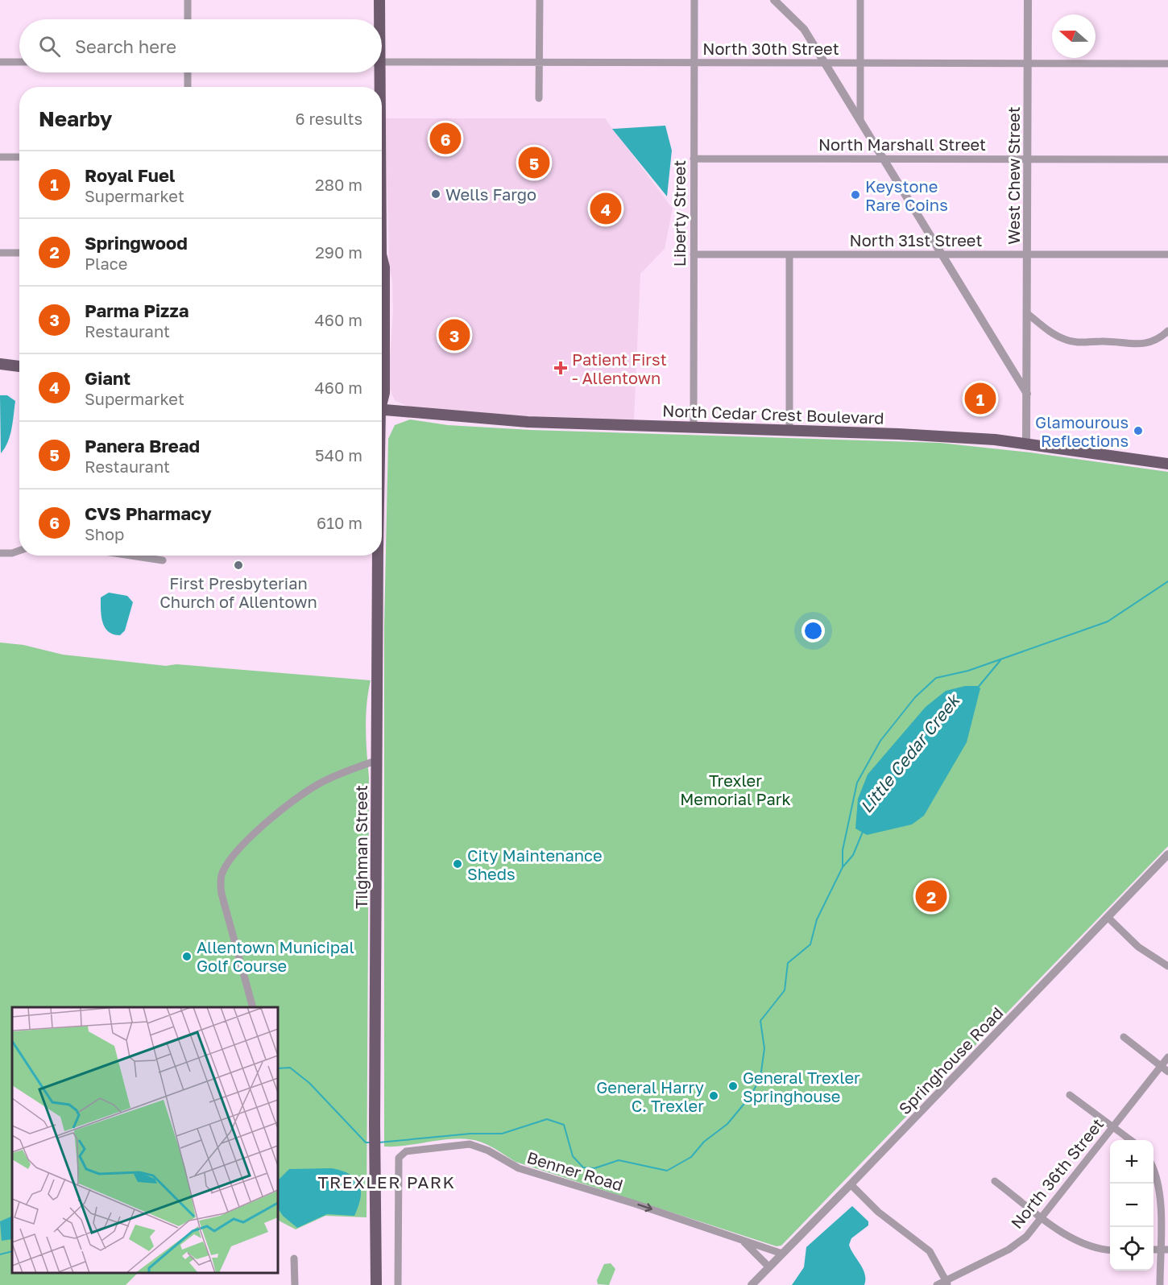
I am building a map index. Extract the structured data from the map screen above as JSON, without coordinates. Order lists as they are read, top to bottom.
{
  "streets": {
    "main road": ["North Cedar Crest Boulevard", "Tilghman Street"],
    "street": [
      "North 30th Street",
      "North Marshall Street",
      "West Chew Street",
      "Liberty Street",
      "North 31st Street",
      "Springhouse Road",
      "Benner Road",
      "North 36th Street"
    ]
  },
  "crossings": [
    ["North 30th Street", "West Chew Street"],
    ["North 30th Street", "Liberty Street"],
    ["North Marshall Street", "West Chew Street"],
    ["North Marshall Street", "Liberty Street"],
    ["West Chew Street", "North 31st Street"],
    ["West Chew Street", "North Cedar Crest Boulevard"],
    ["Liberty Street", "North 31st Street"],
    ["Liberty Street", "North Cedar Crest Boulevard"],
    ["Springhouse Road", "Benner Road"]
  ],
  "districts": ["TREXLER PARK"],
  "water": ["Little Cedar Creek"],
  "parks": ["Trexler Memorial Park"],
  "places": {
    "other": [
      "Wells Fargo",
      "Keystone Rare Coins",
      "Glamourous Reflections",
      "First Presbyterian Church of Allentown",
      "City Maintenance Sheds",
      "Allentown Municipal Golf Course",
      "General Trexler Springhouse",
      "General Harry C. Trexler"
    ],
    "health": ["Patient First - Allentown"]
  },
  "north": "left",
  "page": {
    "search": "Search here",
    "heading": ["Nearby", "6 results"],
    "pins": [
      "6",
      "5",
      "4",
      "3",
      "1",
      "2"
    ],
    "list": [
      {
        "mark": "1",
        "name": "Royal Fuel",
        "note": "Supermarket",
        "value": "280 m"
      },
      {
        "mark": "2",
        "name": "Springwood",
        "note": "Place",
        "value": "290 m"
      },
      {
        "mark": "3",
        "name": "Parma Pizza",
        "note": "Restaurant",
        "value": "460 m"
      },
      {
        "mark": "4",
        "name": "Giant",
        "note": "Supermarket",
        "value": "460 m"
      },
      {
        "mark": "5",
        "name": "Panera Bread",
        "note": "Restaurant",
        "value": "540 m"
      },
      {
        "mark": "6",
        "name": "CVS Pharmacy",
        "note": "Shop",
        "value": "610 m"
      }
    ],
    "map_buttons": ["+", "−"]
  }
}
